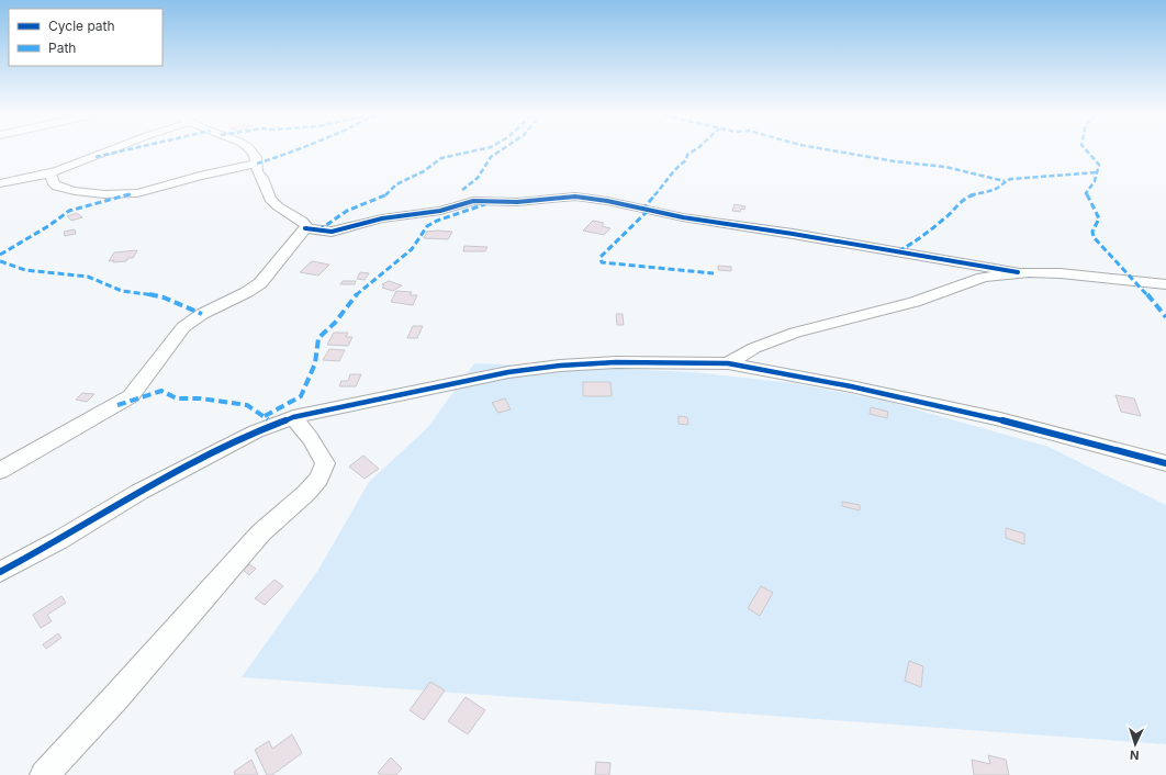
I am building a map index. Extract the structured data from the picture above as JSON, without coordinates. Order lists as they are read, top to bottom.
{
  "legend": ["Cycle path", "Path"],
  "north": "bottom"
}
